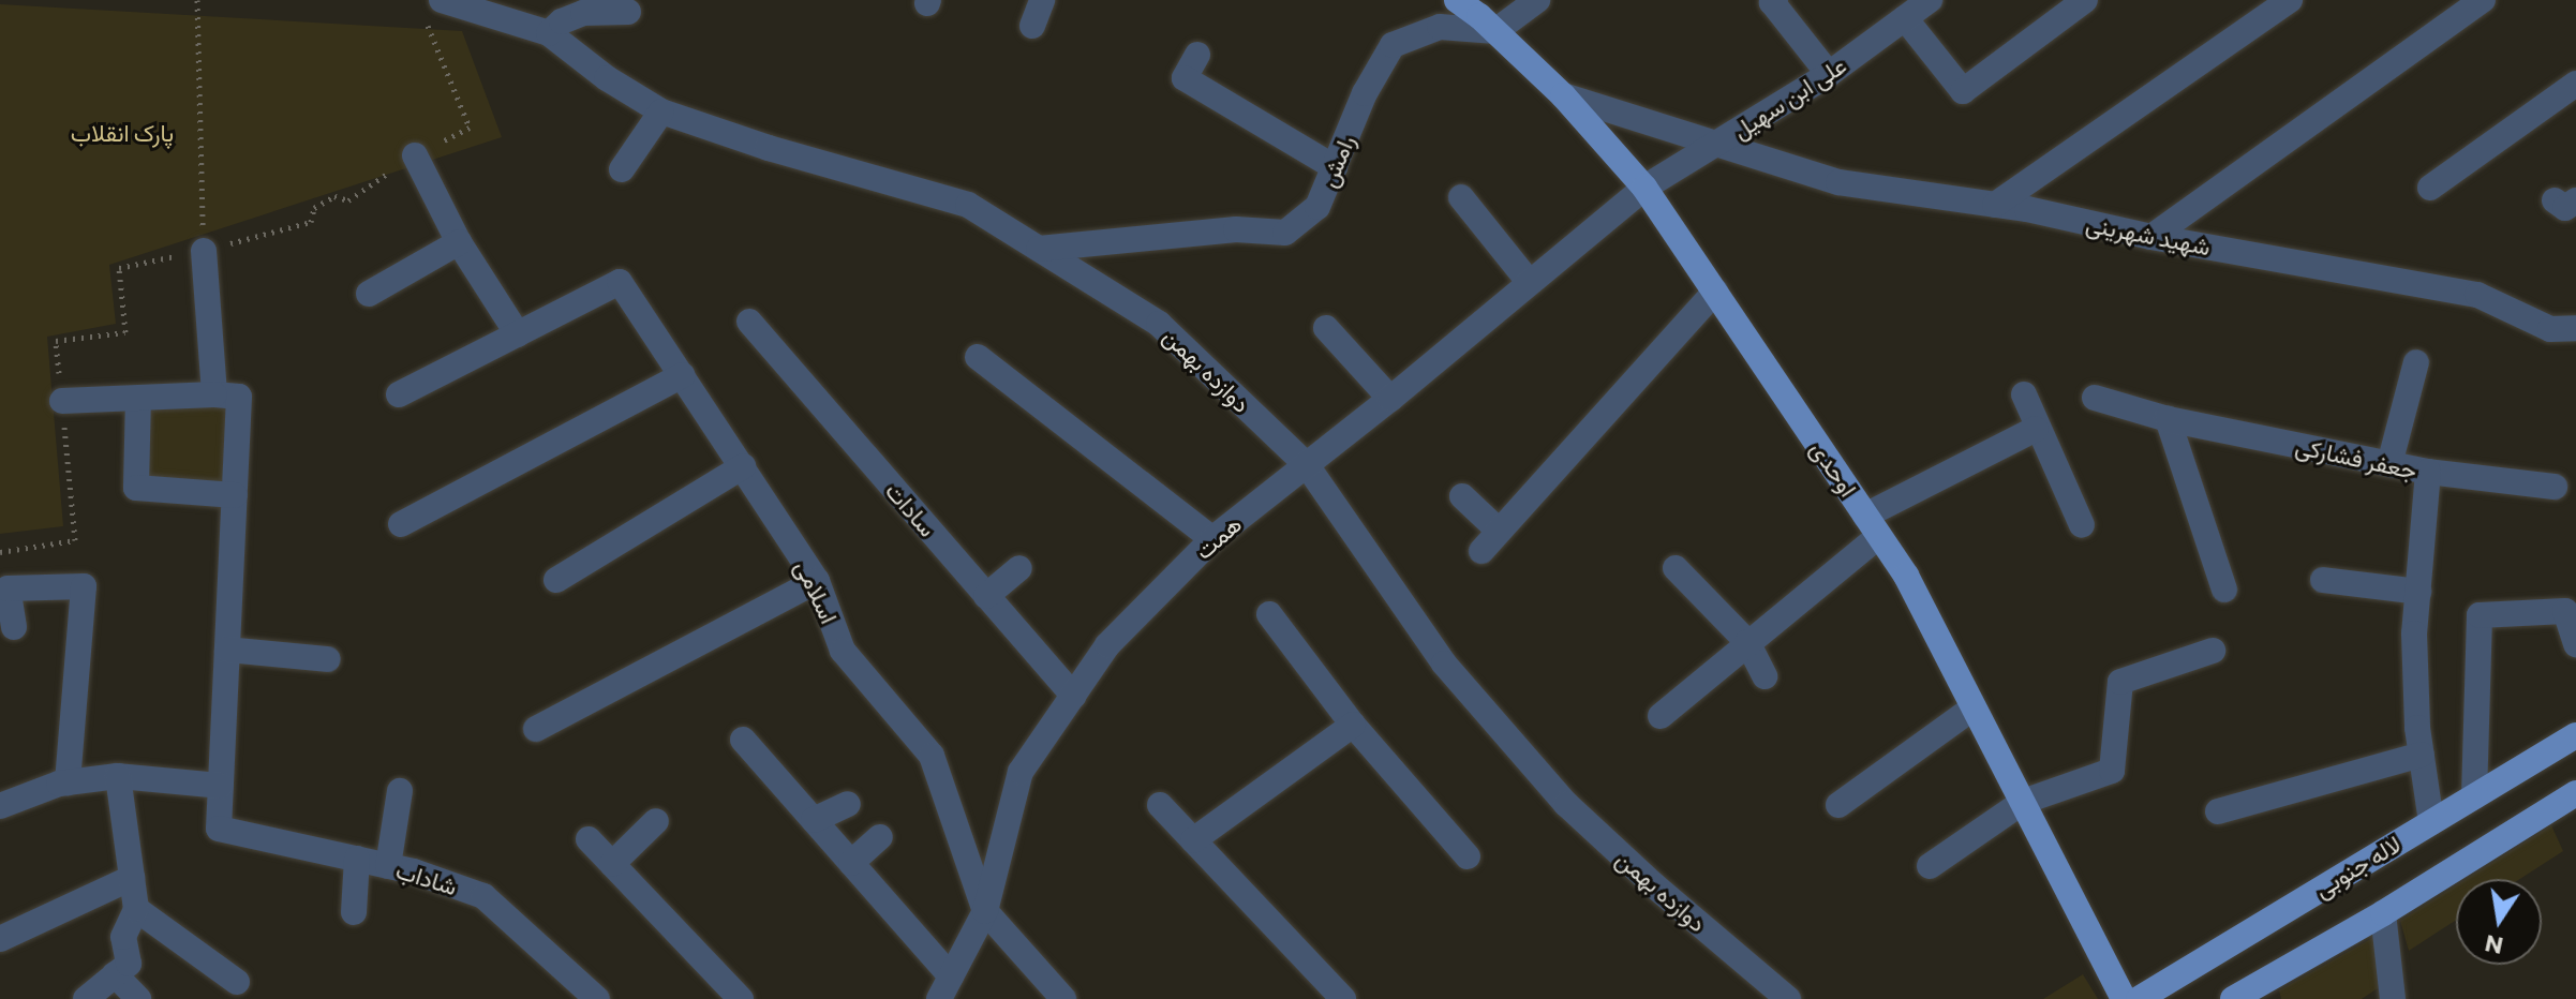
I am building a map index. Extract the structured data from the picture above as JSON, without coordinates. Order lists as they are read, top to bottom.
{
  "streets": {
    "main road": ["اوحدی", "لاله جنوبی"],
    "street": [
      "علی ابن سهیل",
      "رامش",
      "شهید شهرینی",
      "دوازده بهمن",
      "جعفر فشارکی",
      "سادات",
      "همت",
      "اسلامی",
      "شاداب"
    ]
  },
  "crossings": [
    ["علی ابن سهیل", "شهید شهرینی"],
    ["علی ابن سهیل", "اوحدی"],
    ["علی ابن سهیل", "همت"],
    ["رامش", "دوازده بهمن"],
    ["رامش", "اوحدی"],
    ["شهید شهرینی", "اوحدی"],
    ["دوازده بهمن", "همت"],
    ["جعفر فشارکی", "لاله جنوبی"],
    ["اوحدی", "همت"],
    ["سادات", "همت"],
    ["همت", "اسلامی"]
  ],
  "parks": ["پارک انقلاب"],
  "north": "bottom"
}
